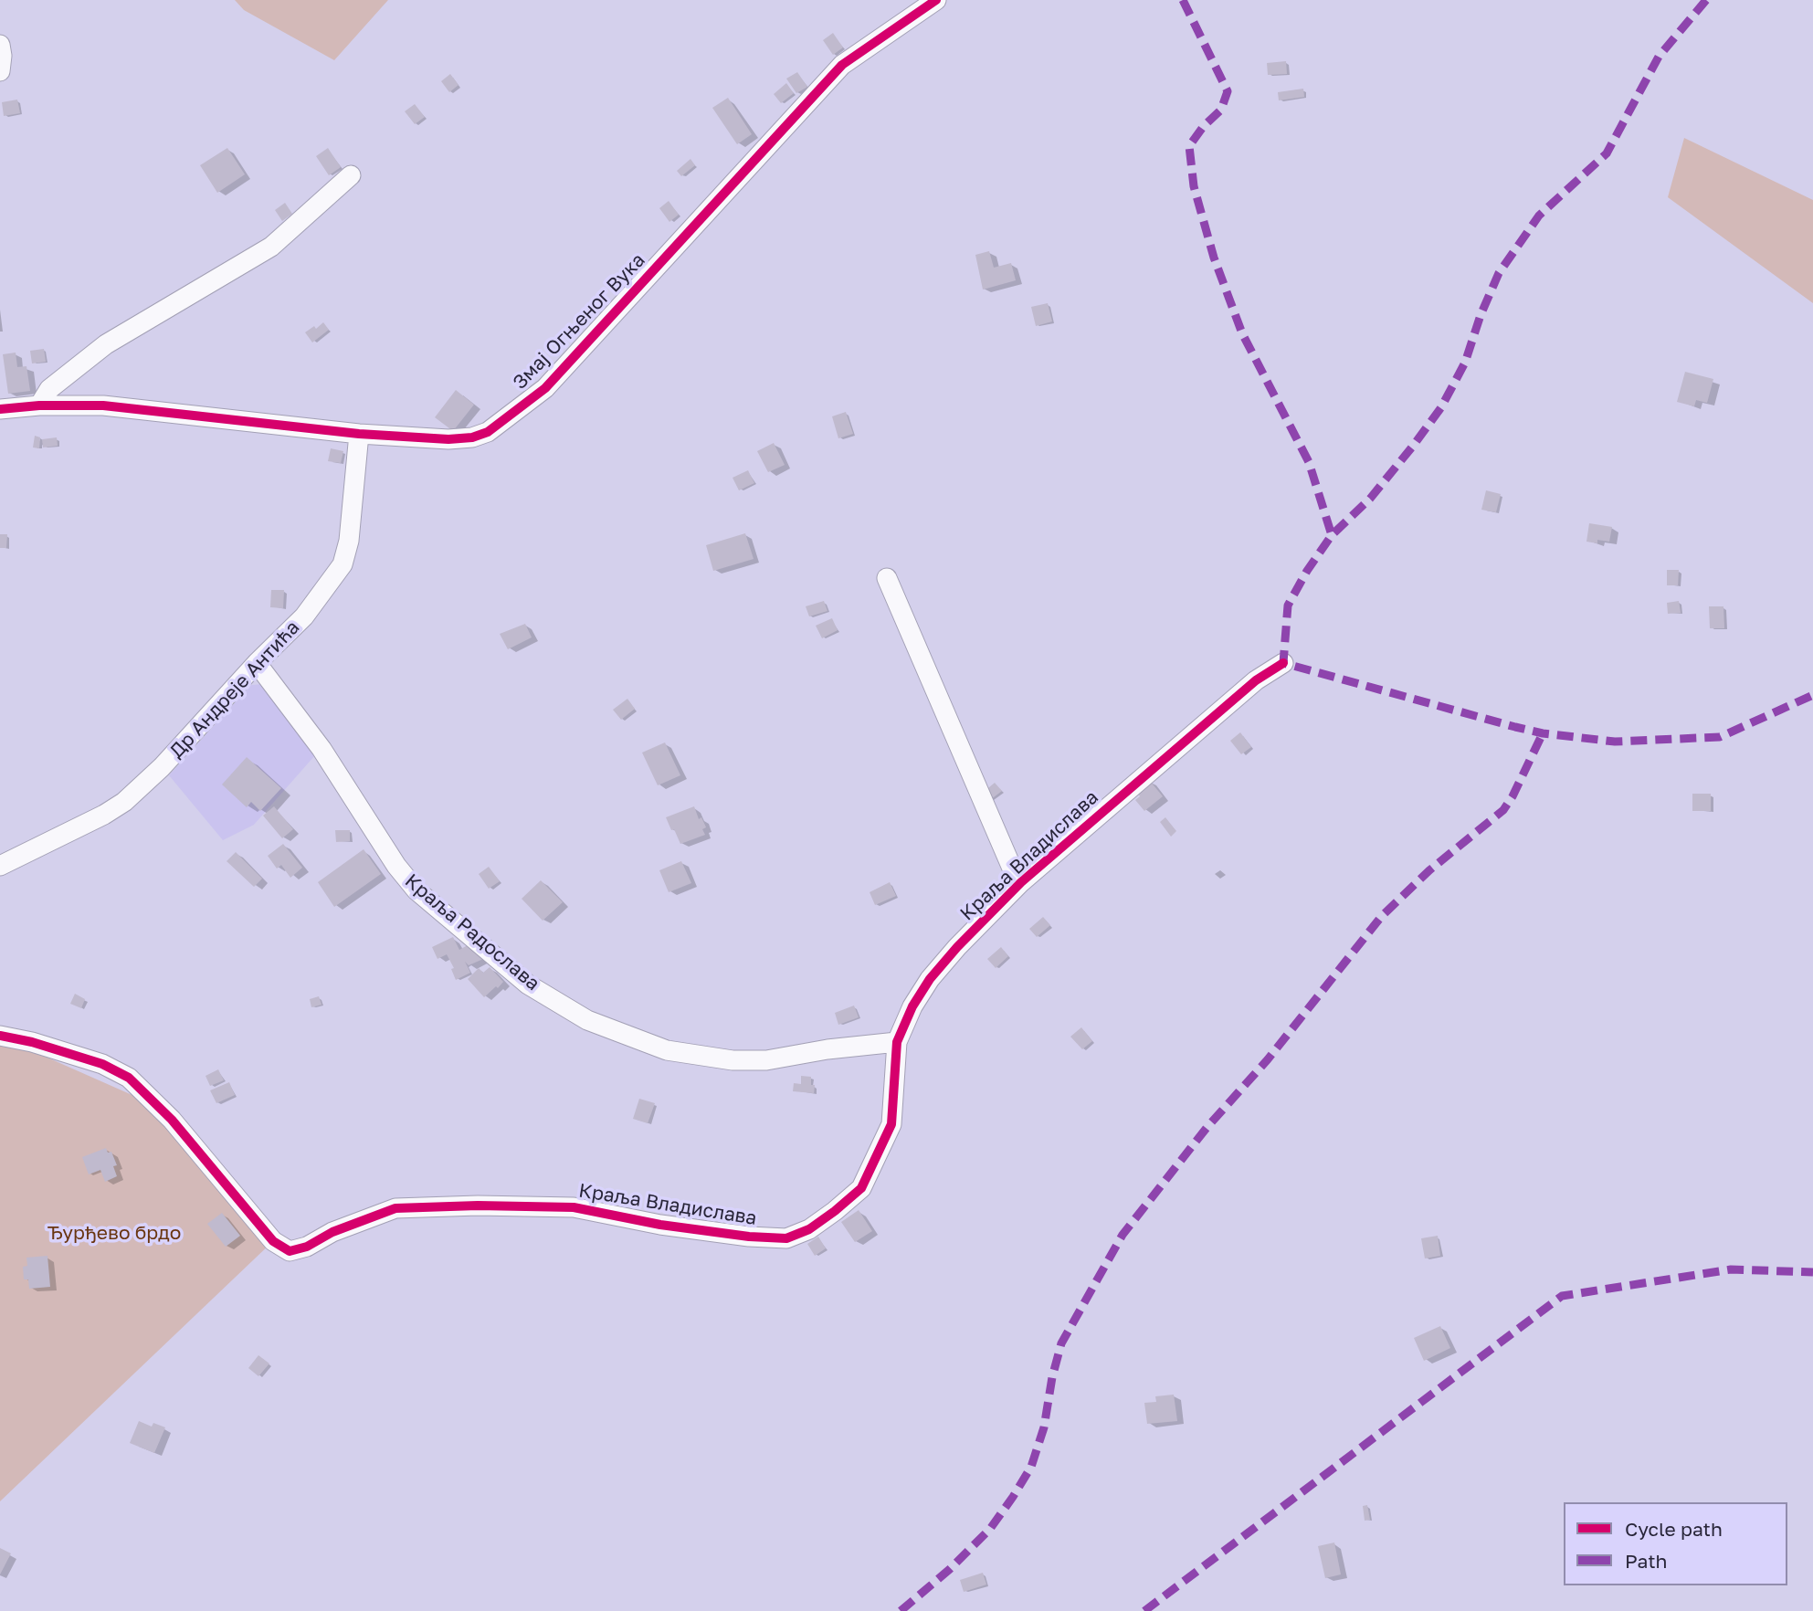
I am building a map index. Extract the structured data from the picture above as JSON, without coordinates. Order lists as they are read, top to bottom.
{
  "streets": {
    "street": [
      "Змај Огњеног Вука",
      "Др Андреје Антића",
      "Краља Владислава",
      "Краља Радослава"
    ]
  },
  "crossings": [
    ["Змај Огњеног Вука", "Др Андреје Антића"],
    ["Др Андреје Антића", "Краља Радослава"],
    ["Краља Владислава", "Краља Радослава"]
  ],
  "parks": ["Ђурђево брдо"],
  "legend": ["Cycle path", "Path"]
}
